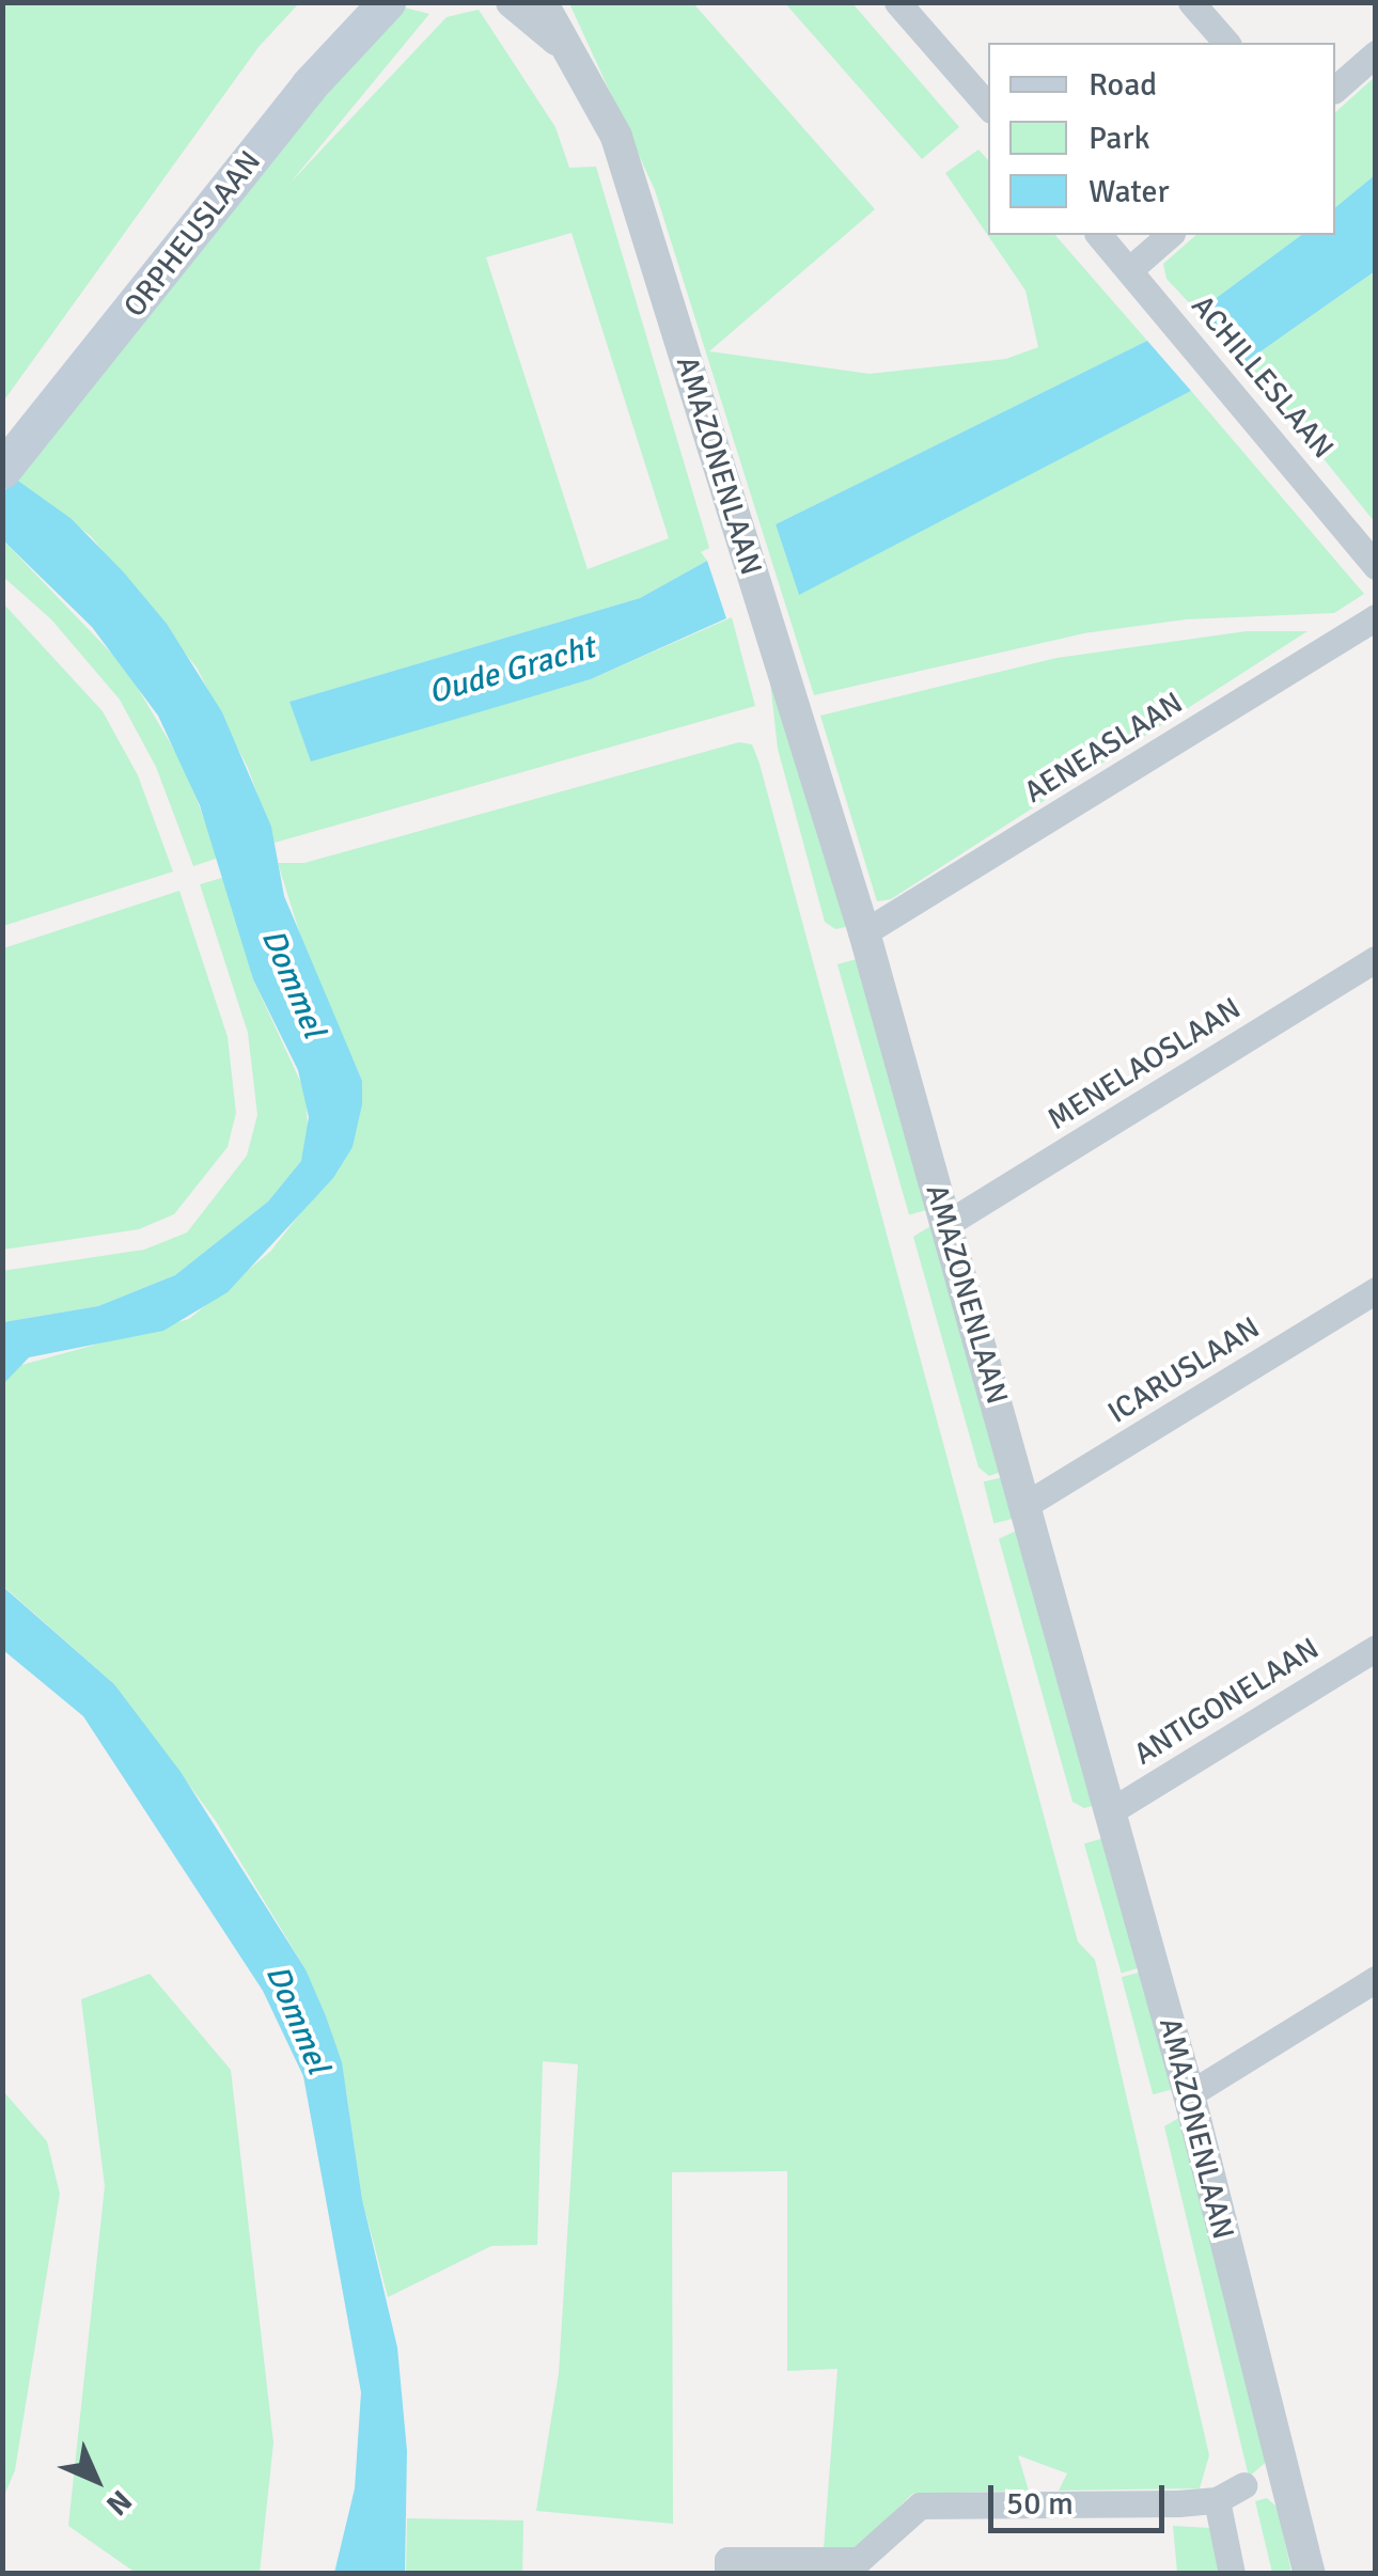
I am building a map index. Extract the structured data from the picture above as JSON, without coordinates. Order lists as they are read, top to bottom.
{
  "streets": {
    "main road": ["ORPHEUSLAAN"],
    "street": [
      "ACHILLESLAAN",
      "AMAZONENLAAN",
      "AENEASLAAN",
      "MENELAOSLAAN",
      "ICARUSLAAN",
      "ANTIGONELAAN"
    ]
  },
  "crossings": [
    ["AMAZONENLAAN", "AENEASLAAN"],
    ["AMAZONENLAAN", "MENELAOSLAAN"],
    ["AMAZONENLAAN", "ICARUSLAAN"],
    ["AMAZONENLAAN", "ANTIGONELAAN"]
  ],
  "water": ["Oude Gracht", "Dommel"],
  "legend": ["Road", "Park", "Water"],
  "scale_bar": "50 m",
  "north": "bottom right"
}
